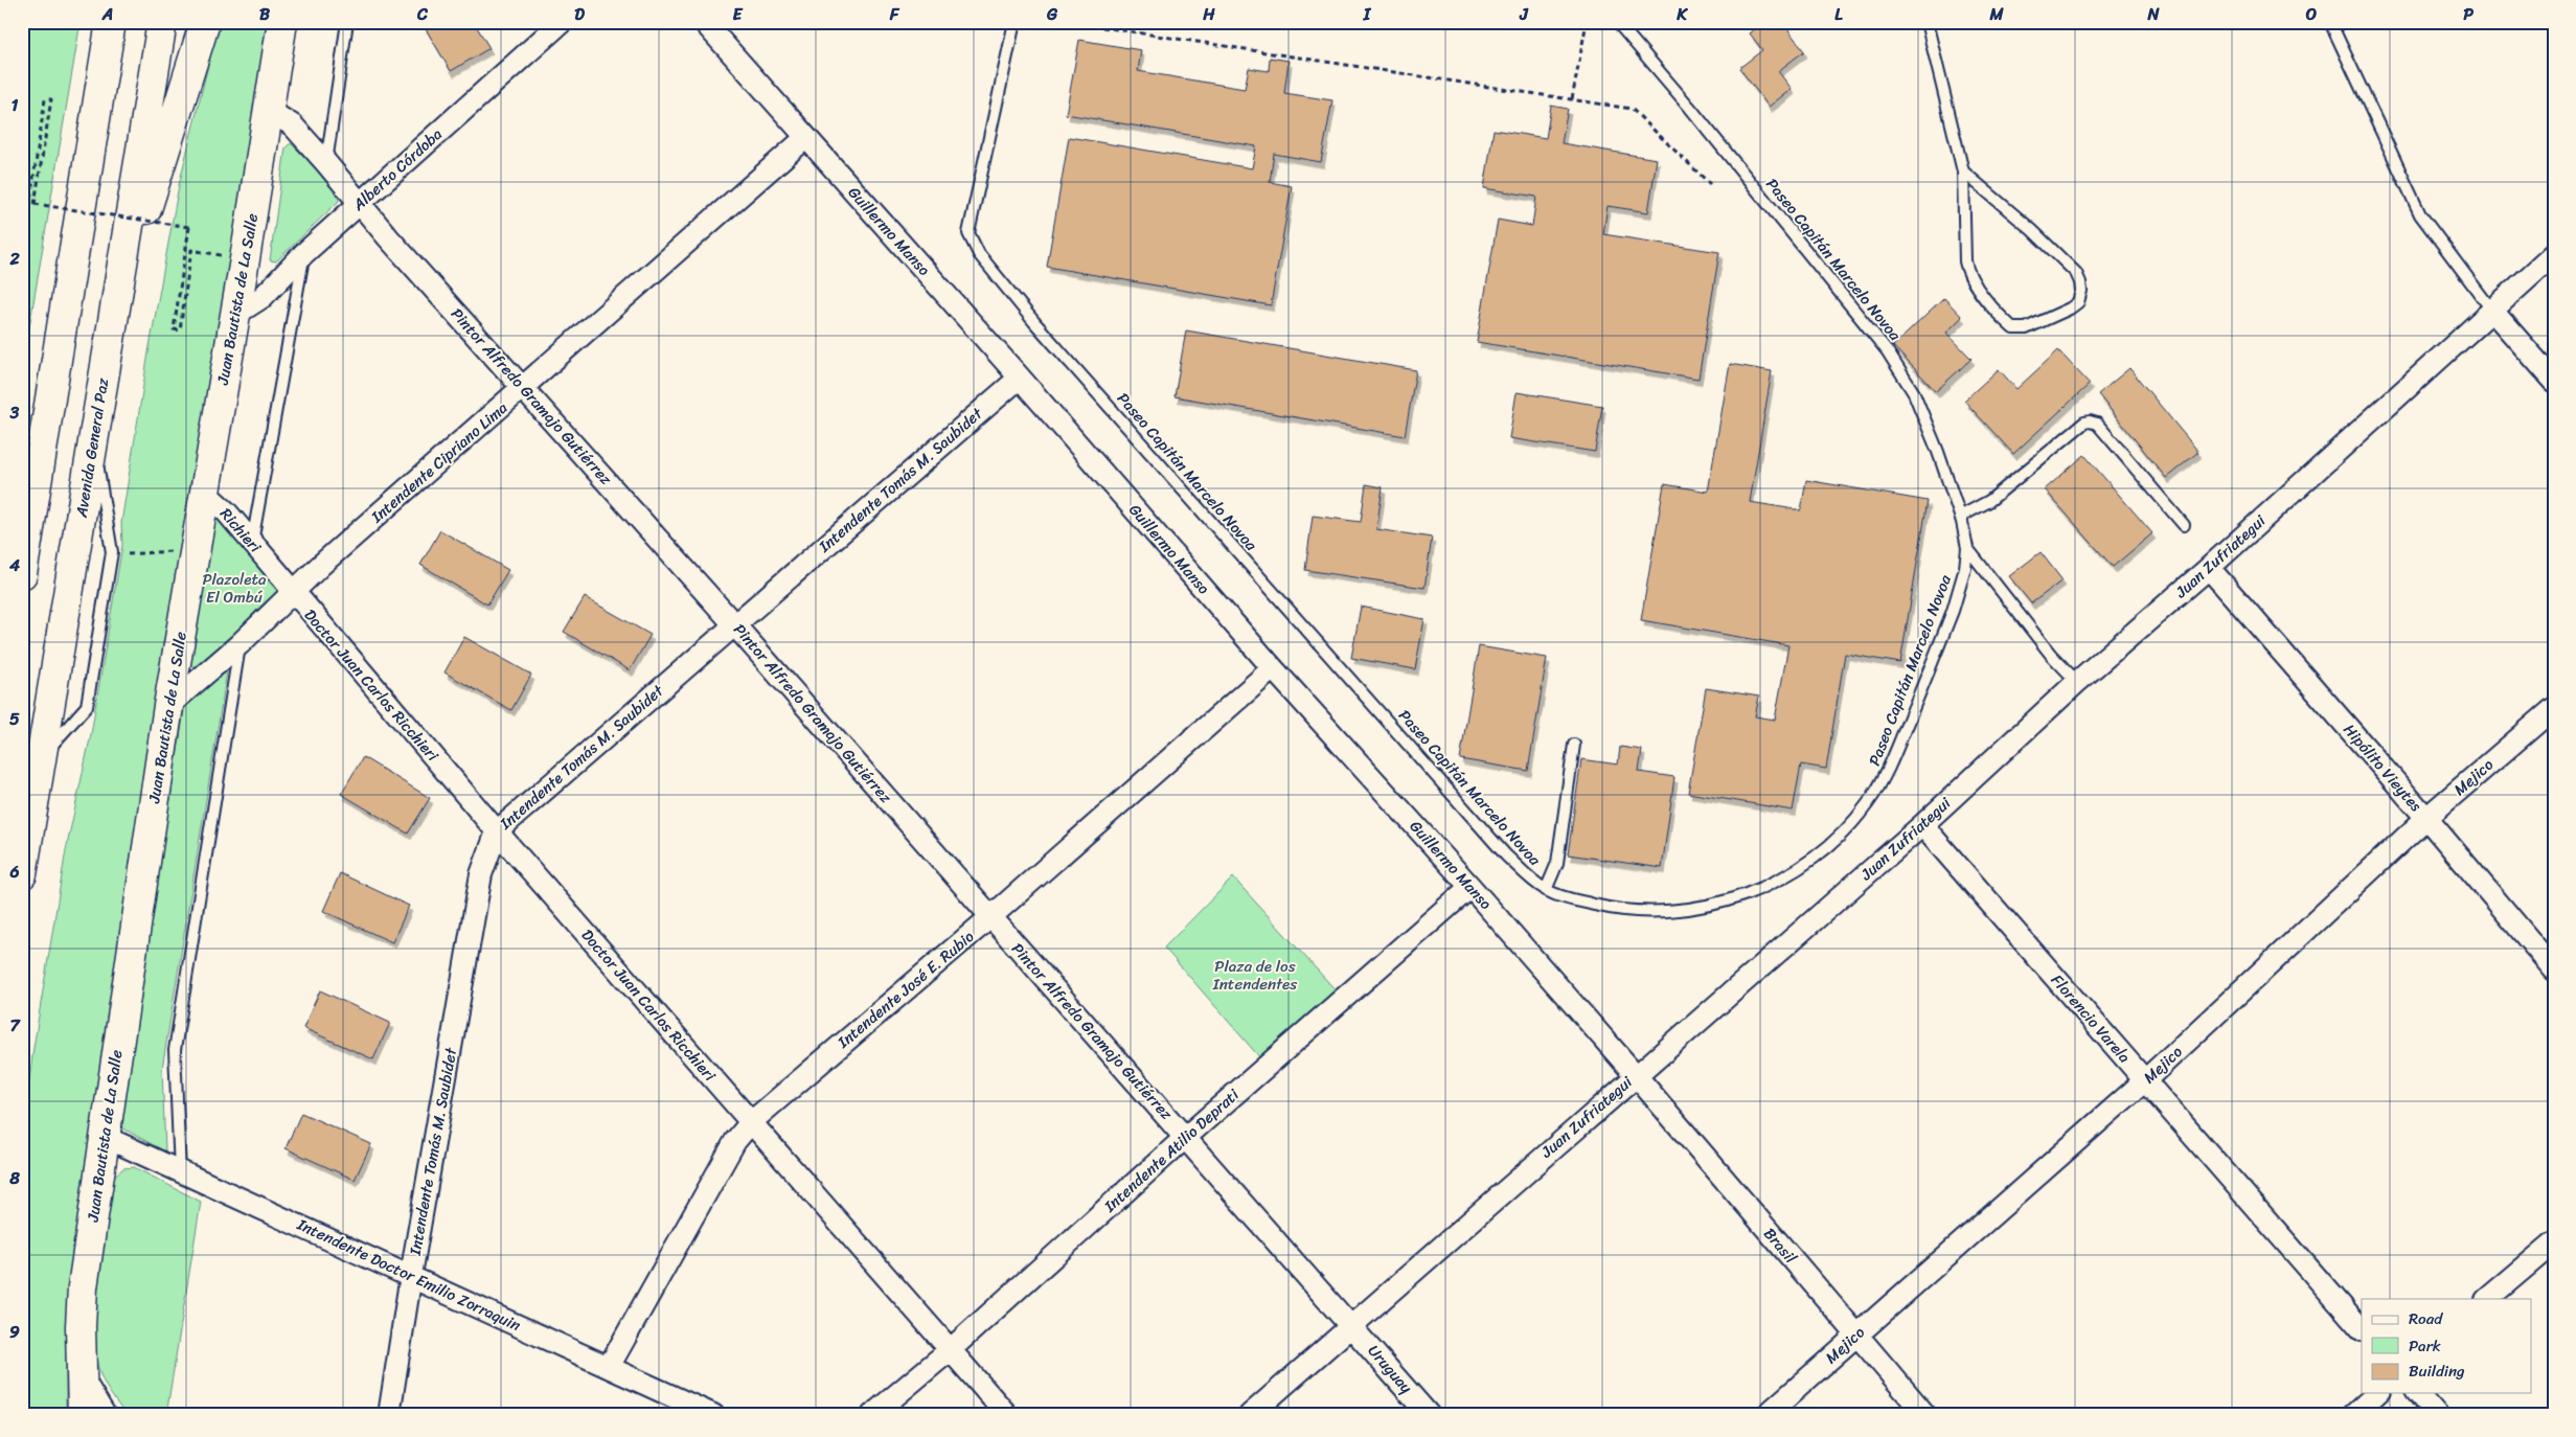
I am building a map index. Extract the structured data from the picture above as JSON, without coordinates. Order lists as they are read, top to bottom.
{
  "streets": {
    "main road": ["Juan Bautista de La Salle", "Avenida General Paz"],
    "street": [
      "Alberto Córdoba",
      "Guillermo Manso",
      "Pintor Alfredo Gramajo Gutiérrez",
      "Intendente Cipriano Lima",
      "Intendente Tomás M. Saubidet",
      "Richieri",
      "Juan Zufriategui",
      "Doctor Juan Carlos Ricchieri",
      "Hipólito Vieytes",
      "Mejico",
      "Intendente José E. Rubio",
      "Florencio Varela",
      "Intendente Atilio Deprati",
      "Brasil",
      "Intendente Doctor Emilio Zorraquin",
      "Uruguay"
    ],
    "lane": ["Paseo Capitán Marcelo Novoa"]
  },
  "crossings": [
    ["Alberto Córdoba", "Juan Bautista de La Salle"],
    ["Alberto Córdoba", "Pintor Alfredo Gramajo Gutiérrez"],
    ["Guillermo Manso", "Intendente Cipriano Lima"],
    ["Guillermo Manso", "Intendente Tomás M. Saubidet"],
    ["Guillermo Manso", "Juan Zufriategui"],
    ["Guillermo Manso", "Intendente José E. Rubio"],
    ["Guillermo Manso", "Intendente Atilio Deprati"],
    ["Guillermo Manso", "Brasil"],
    ["Juan Bautista de La Salle", "Pintor Alfredo Gramajo Gutiérrez"],
    ["Juan Bautista de La Salle", "Intendente Cipriano Lima"],
    ["Juan Bautista de La Salle", "Richieri"],
    ["Juan Bautista de La Salle", "Intendente Doctor Emilio Zorraquin"],
    ["Pintor Alfredo Gramajo Gutiérrez", "Intendente Cipriano Lima"],
    ["Pintor Alfredo Gramajo Gutiérrez", "Intendente Tomás M. Saubidet"],
    ["Pintor Alfredo Gramajo Gutiérrez", "Juan Zufriategui"],
    ["Pintor Alfredo Gramajo Gutiérrez", "Intendente José E. Rubio"],
    ["Pintor Alfredo Gramajo Gutiérrez", "Intendente Atilio Deprati"],
    ["Pintor Alfredo Gramajo Gutiérrez", "Uruguay"],
    ["Intendente Cipriano Lima", "Richieri"],
    ["Intendente Cipriano Lima", "Doctor Juan Carlos Ricchieri"],
    ["Intendente Tomás M. Saubidet", "Doctor Juan Carlos Ricchieri"],
    ["Intendente Tomás M. Saubidet", "Intendente Doctor Emilio Zorraquin"],
    ["Richieri", "Doctor Juan Carlos Ricchieri"],
    ["Juan Zufriategui", "Hipólito Vieytes"],
    ["Juan Zufriategui", "Florencio Varela"],
    ["Juan Zufriategui", "Brasil"],
    ["Juan Zufriategui", "Uruguay"],
    ["Doctor Juan Carlos Ricchieri", "Intendente José E. Rubio"],
    ["Doctor Juan Carlos Ricchieri", "Intendente Atilio Deprati"],
    ["Hipólito Vieytes", "Mejico"],
    ["Mejico", "Florencio Varela"],
    ["Mejico", "Brasil"],
    ["Intendente José E. Rubio", "Intendente Doctor Emilio Zorraquin"]
  ],
  "parks": ["Plazoleta El Ombú", "Plaza de los Intendentes"],
  "legend": ["Road", "Park", "Building"],
  "grid": {
    "columns": [
      "A",
      "B",
      "C",
      "D",
      "E",
      "F",
      "G",
      "H",
      "I",
      "J",
      "K",
      "L",
      "M",
      "N",
      "O",
      "P"
    ],
    "rows": [
      "1",
      "2",
      "3",
      "4",
      "5",
      "6",
      "7",
      "8",
      "9"
    ]
  }
}
